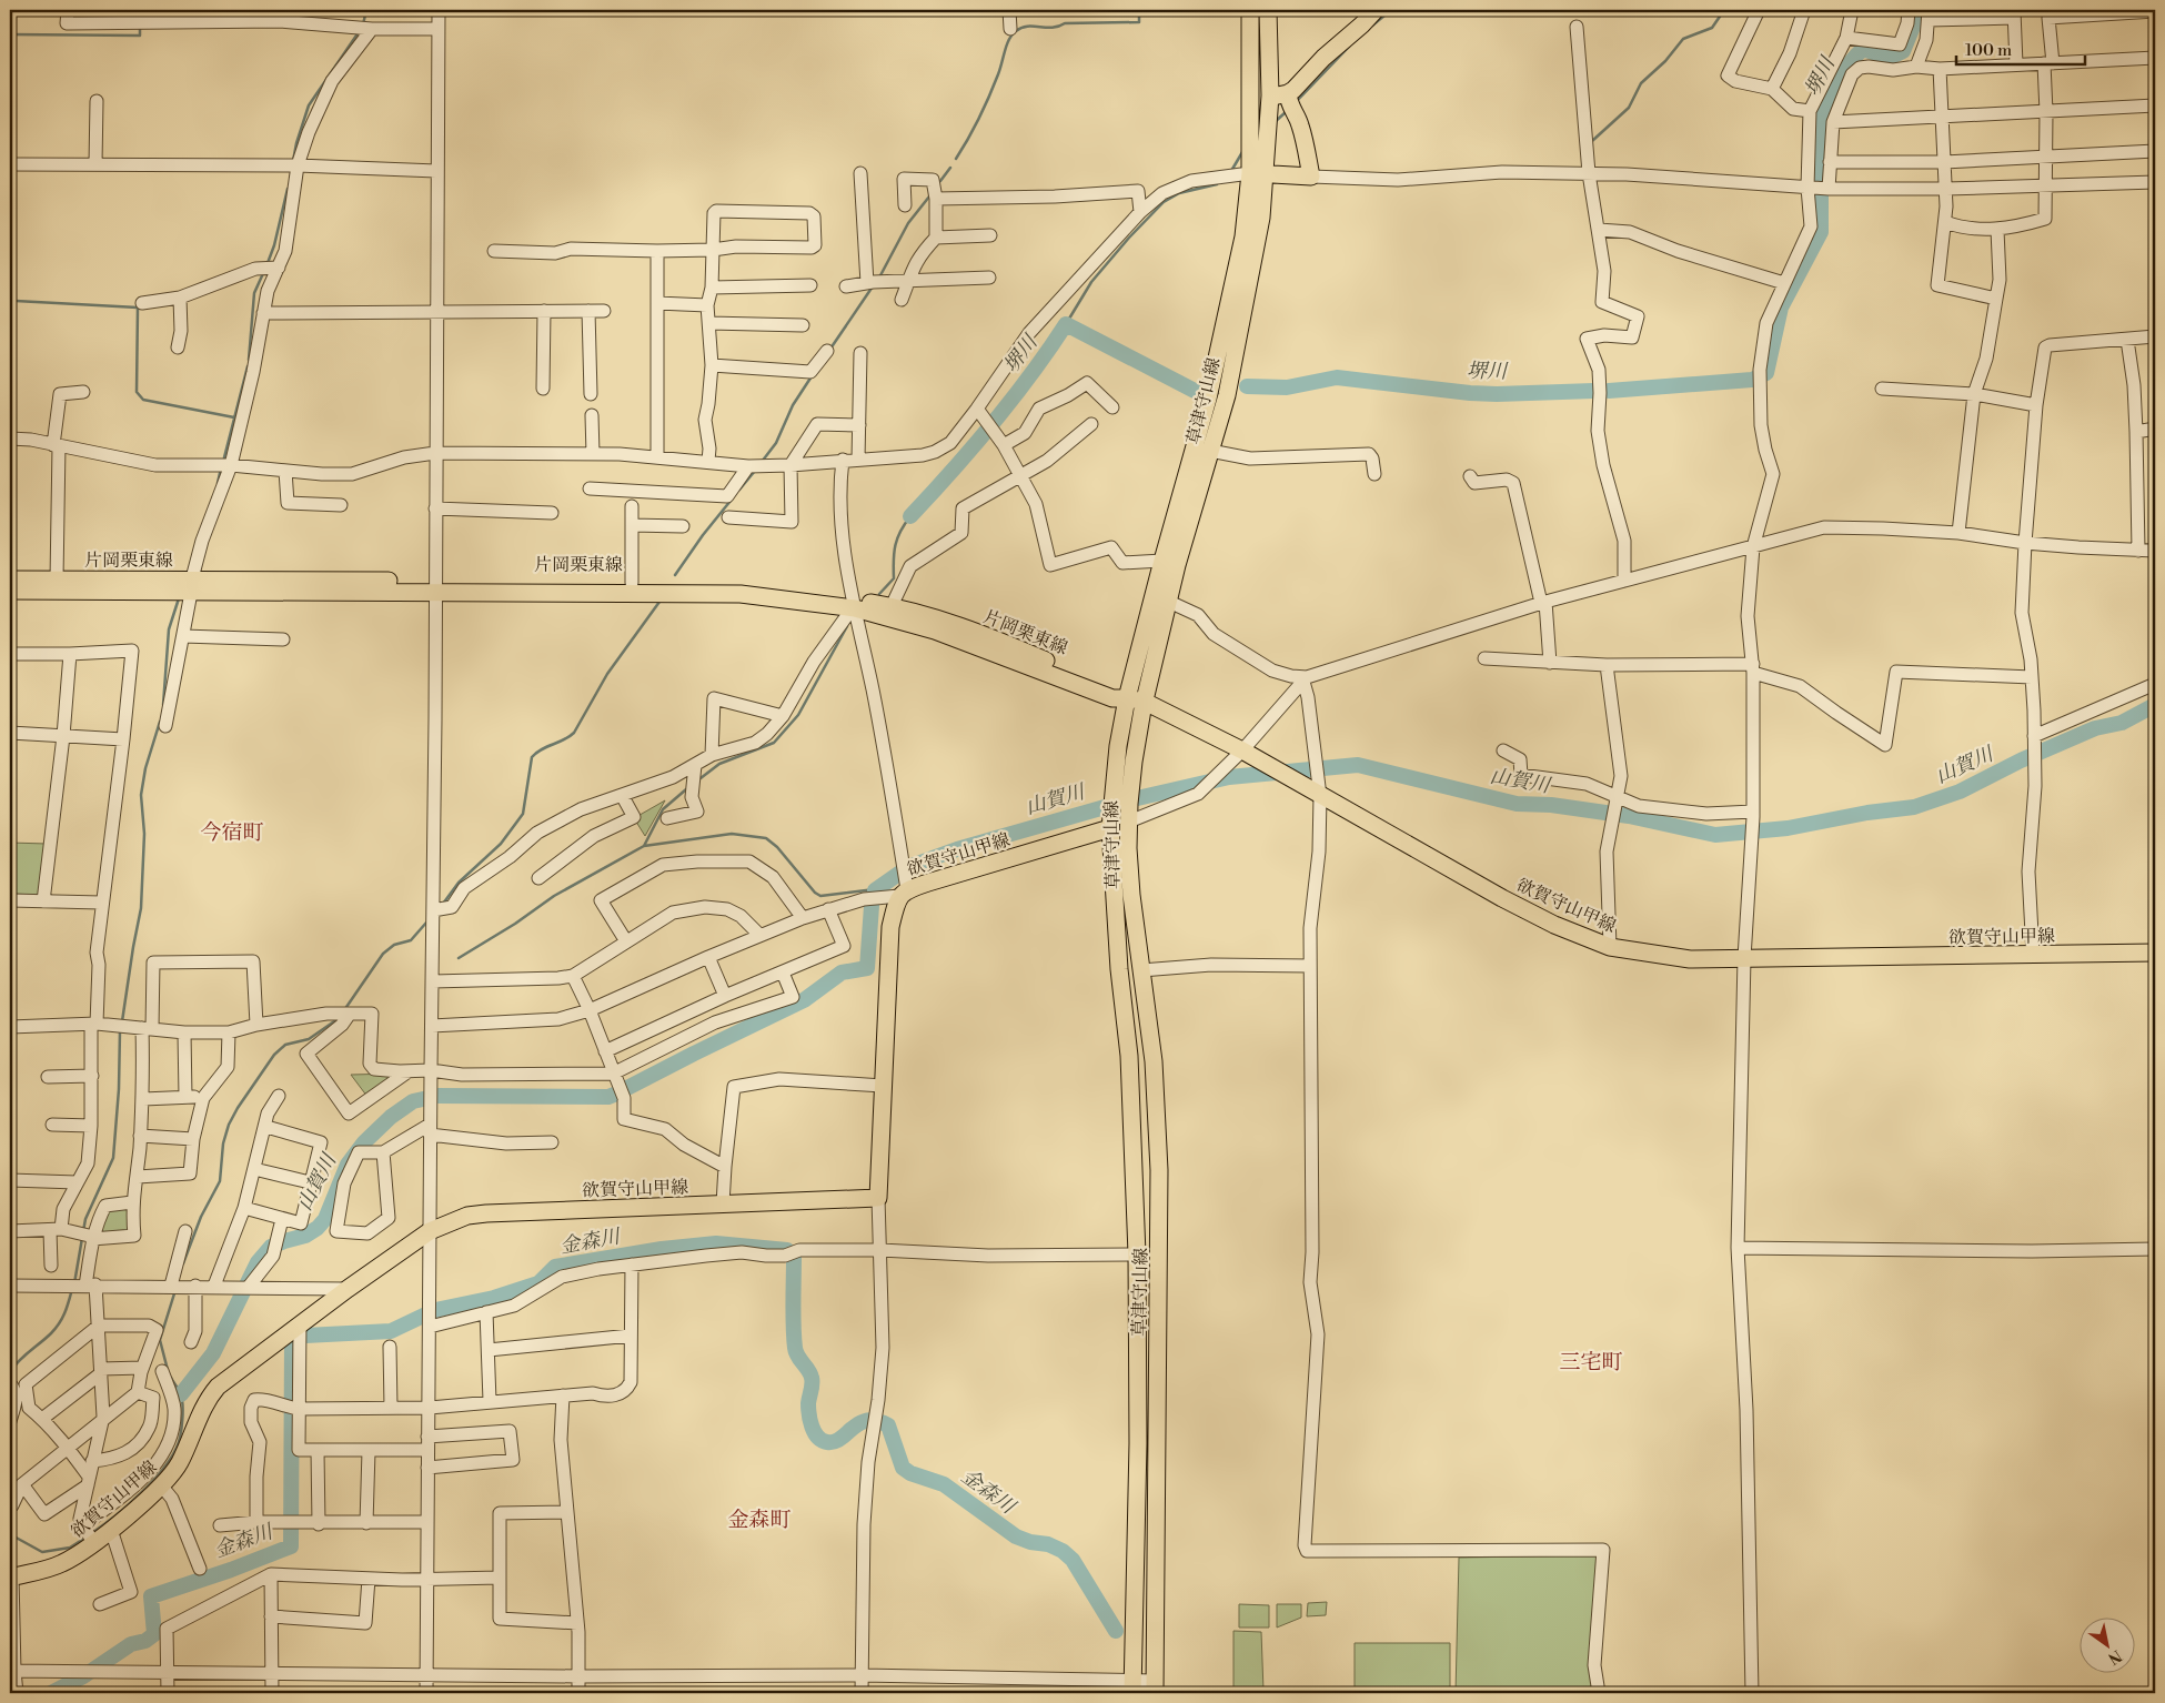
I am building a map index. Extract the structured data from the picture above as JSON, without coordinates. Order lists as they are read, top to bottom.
{
  "streets": {
    "main road": ["草津守山線", "片岡栗東線", "欲賀守山甲線"]
  },
  "crossings": [
    ["草津守山線", "片岡栗東線"],
    ["草津守山線", "欲賀守山甲線"],
    ["片岡栗東線", "欲賀守山甲線"]
  ],
  "districts": ["今宿町", "三宅町", "金森町"],
  "water": ["堺川", "山賀川", "金森川"],
  "scale_bar": "100 m",
  "north": "bottom right"
}
